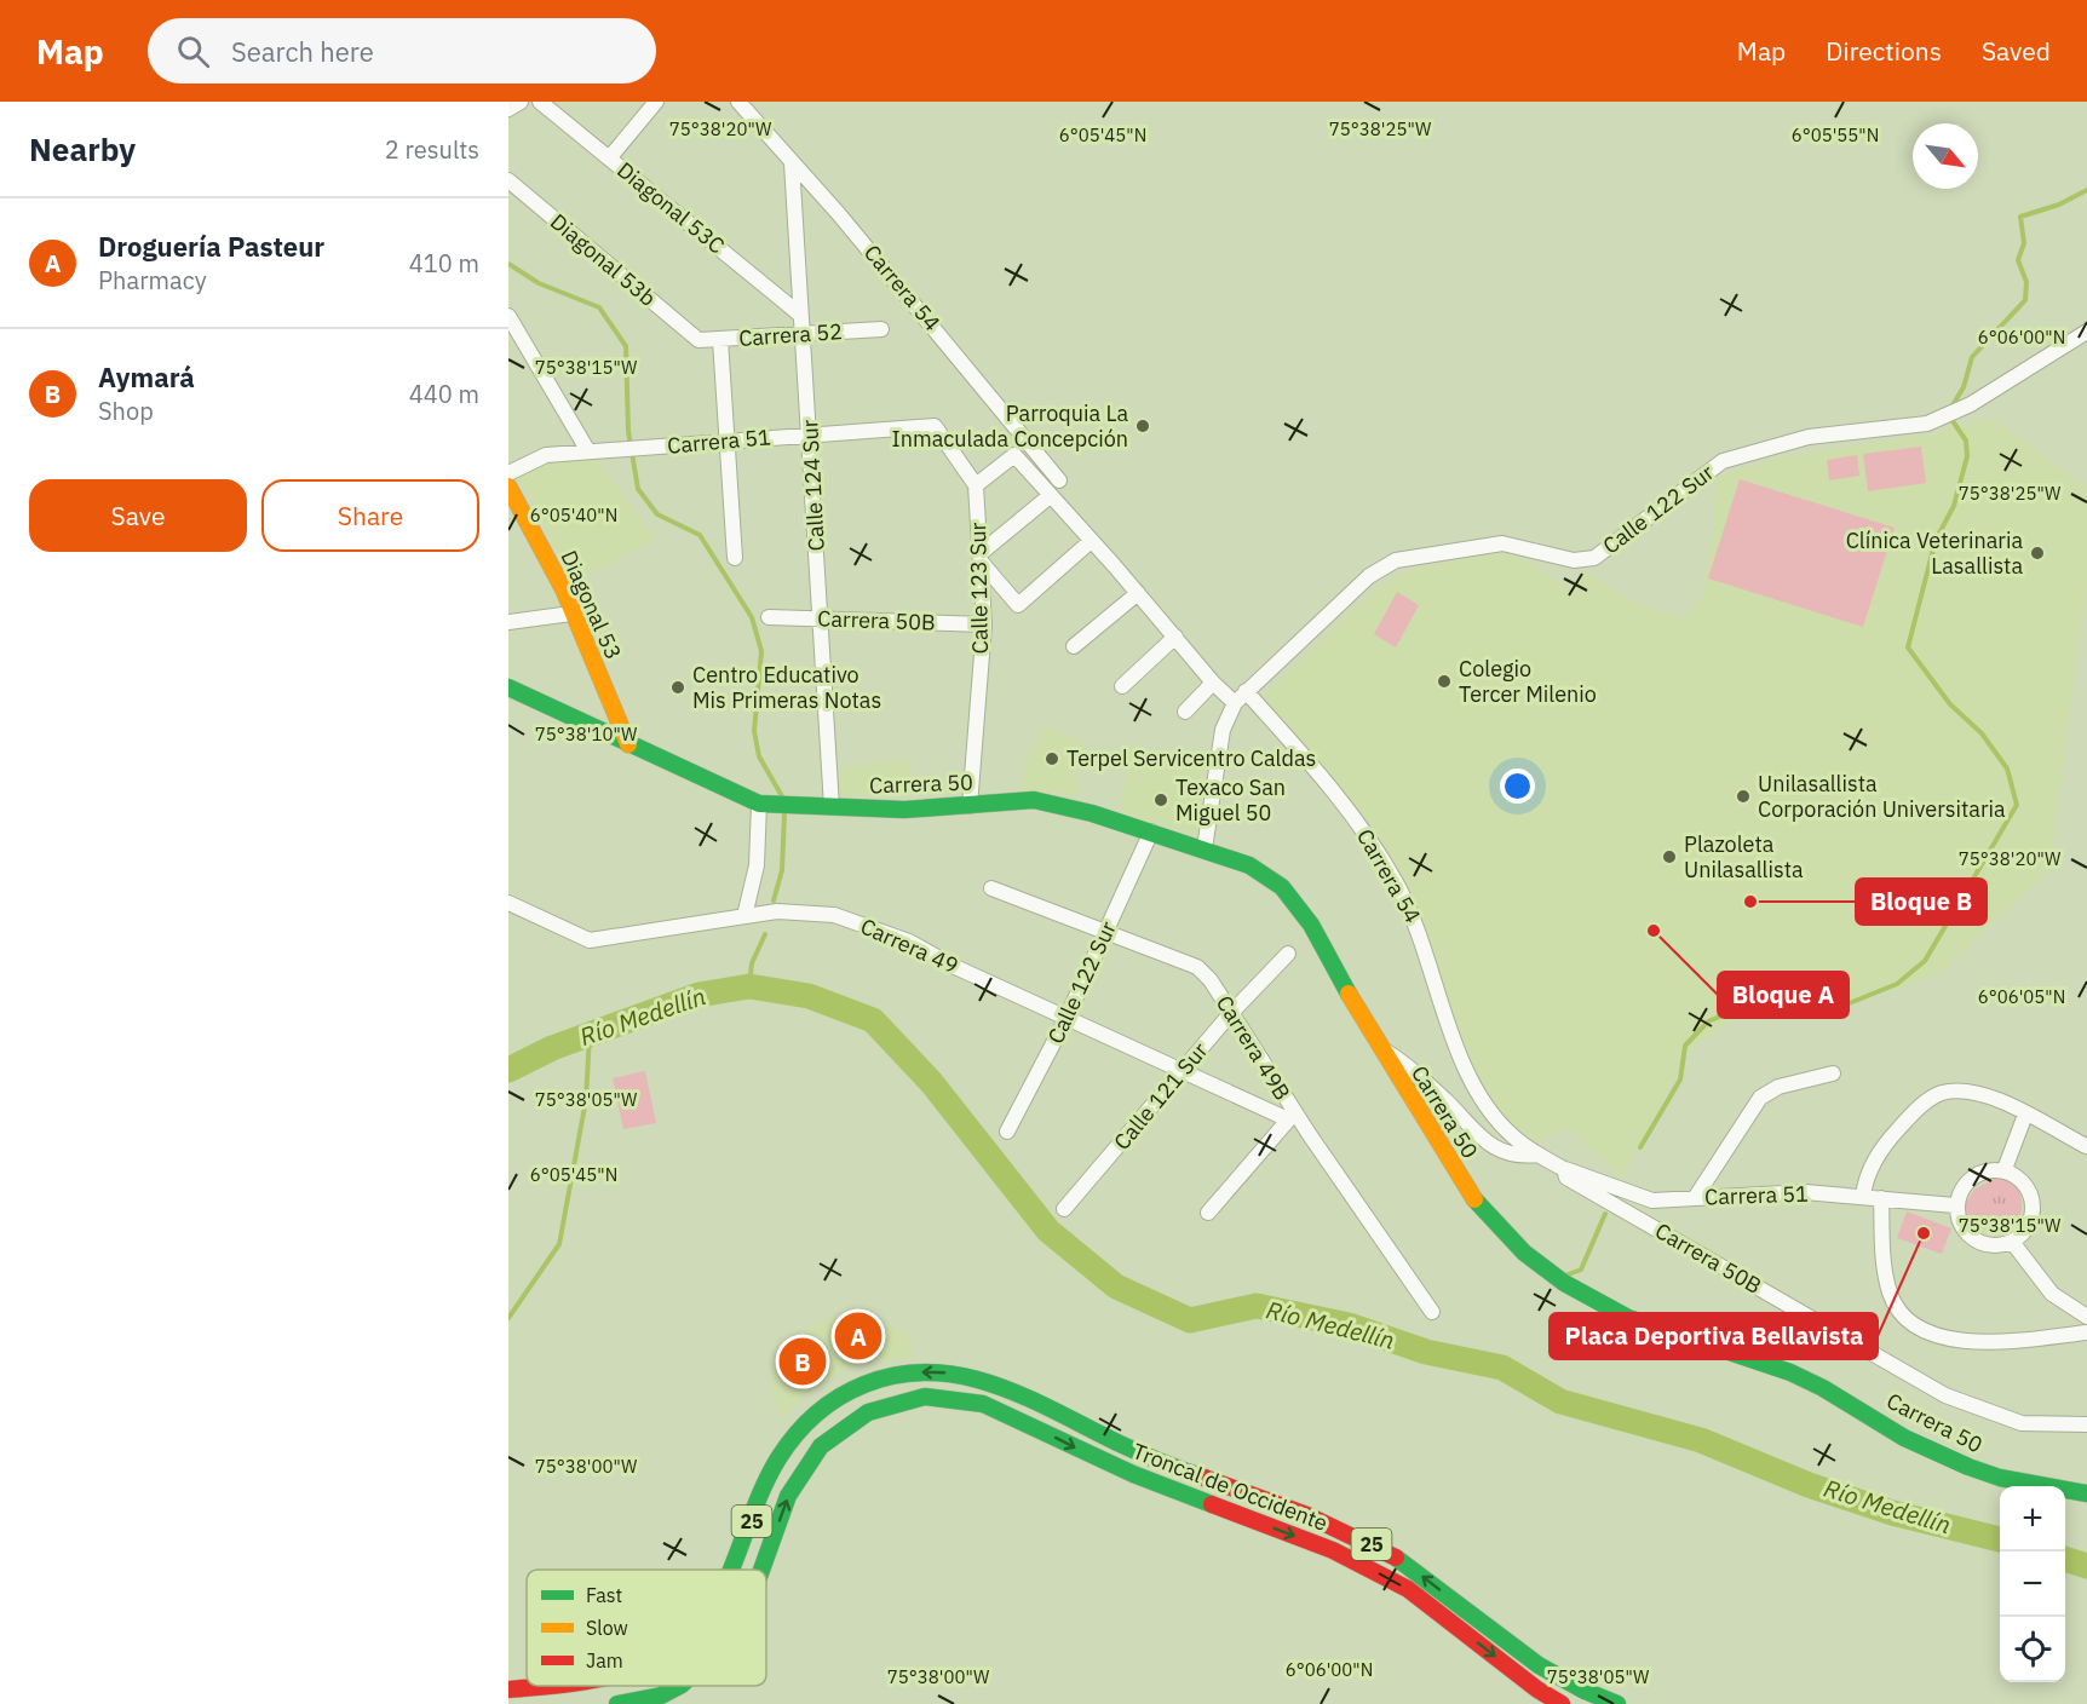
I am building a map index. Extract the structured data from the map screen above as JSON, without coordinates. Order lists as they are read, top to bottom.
{
  "streets": {
    "main road": [
      "Diagonal 53",
      "Carrera 50",
      "Troncal de Occidente",
      "25"
    ],
    "street": [
      "Diagonal 53C",
      "Diagonal 53b",
      "Carrera 54",
      "Carrera 52",
      "Carrera 51",
      "Calle 124 Sur",
      "Calle 122 Sur",
      "Calle 123 Sur",
      "Carrera 50B",
      "Carrera 49",
      "Carrera 49B",
      "Calle 121 Sur"
    ]
  },
  "crossings": [
    ["Diagonal 53C", "Calle 124 Sur"],
    ["Diagonal 53b", "Carrera 52"],
    ["Carrera 54", "Carrera 51"],
    ["Carrera 54", "Calle 124 Sur"],
    ["Carrera 54", "Calle 122 Sur"],
    ["Carrera 54", "Calle 123 Sur"],
    ["Carrera 54", "Carrera 50B"],
    ["Carrera 52", "Calle 124 Sur"],
    ["Carrera 51", "Calle 124 Sur"],
    ["Carrera 51", "Calle 123 Sur"],
    ["Carrera 51", "Carrera 50B"],
    ["Calle 124 Sur", "Carrera 50B"],
    ["Calle 124 Sur", "Carrera 50"],
    ["Calle 122 Sur", "Carrera 50"],
    ["Calle 122 Sur", "Carrera 49"],
    ["Calle 122 Sur", "Carrera 49B"],
    ["Calle 123 Sur", "Carrera 50B"],
    ["Calle 123 Sur", "Carrera 50"],
    ["Carrera 49", "Carrera 49B"],
    ["Carrera 49", "Calle 121 Sur"],
    ["Carrera 49B", "Calle 121 Sur"]
  ],
  "water": ["Río Medellín"],
  "places": [
    "Parroquia La Inmaculada Concepción",
    "Clínica Veterinaria Lasallista",
    "Colegio Tercer Milenio",
    "Centro Educativo Mis Primeras Notas",
    "Terpel Servicentro Caldas",
    "Unilasallista Corporación Universitaria",
    "Texaco San Miguel 50",
    "Plazoleta Unilasallista",
    "Bloque B",
    "Bloque A",
    "Placa Deportiva Bellavista"
  ],
  "legend": ["Fast", "Slow", "Jam"],
  "north": "bottom right",
  "page": {
    "header": "Map",
    "search": "Search here",
    "nav": ["Map", "Directions", "Saved"],
    "heading": ["Nearby", "2 results"],
    "list": [
      {
        "mark": "A",
        "name": "Droguería Pasteur",
        "note": "Pharmacy",
        "value": "410 m"
      },
      {
        "mark": "B",
        "name": "Aymará",
        "note": "Shop",
        "value": "440 m"
      }
    ],
    "buttons": ["Save", "Share"],
    "pins": ["A", "B"],
    "map_buttons": ["+", "−"]
  },
  "coordinates": [
    "75°38'20\"W",
    "75°38'25\"W",
    "6°05'45\"N",
    "6°05'55\"N",
    "6°06'00\"N",
    "75°38'15\"W",
    "6°05'40\"N",
    "75°38'10\"W",
    "6°06'05\"N",
    "75°38'05\"W",
    "75°38'00\"W"
  ]
}
